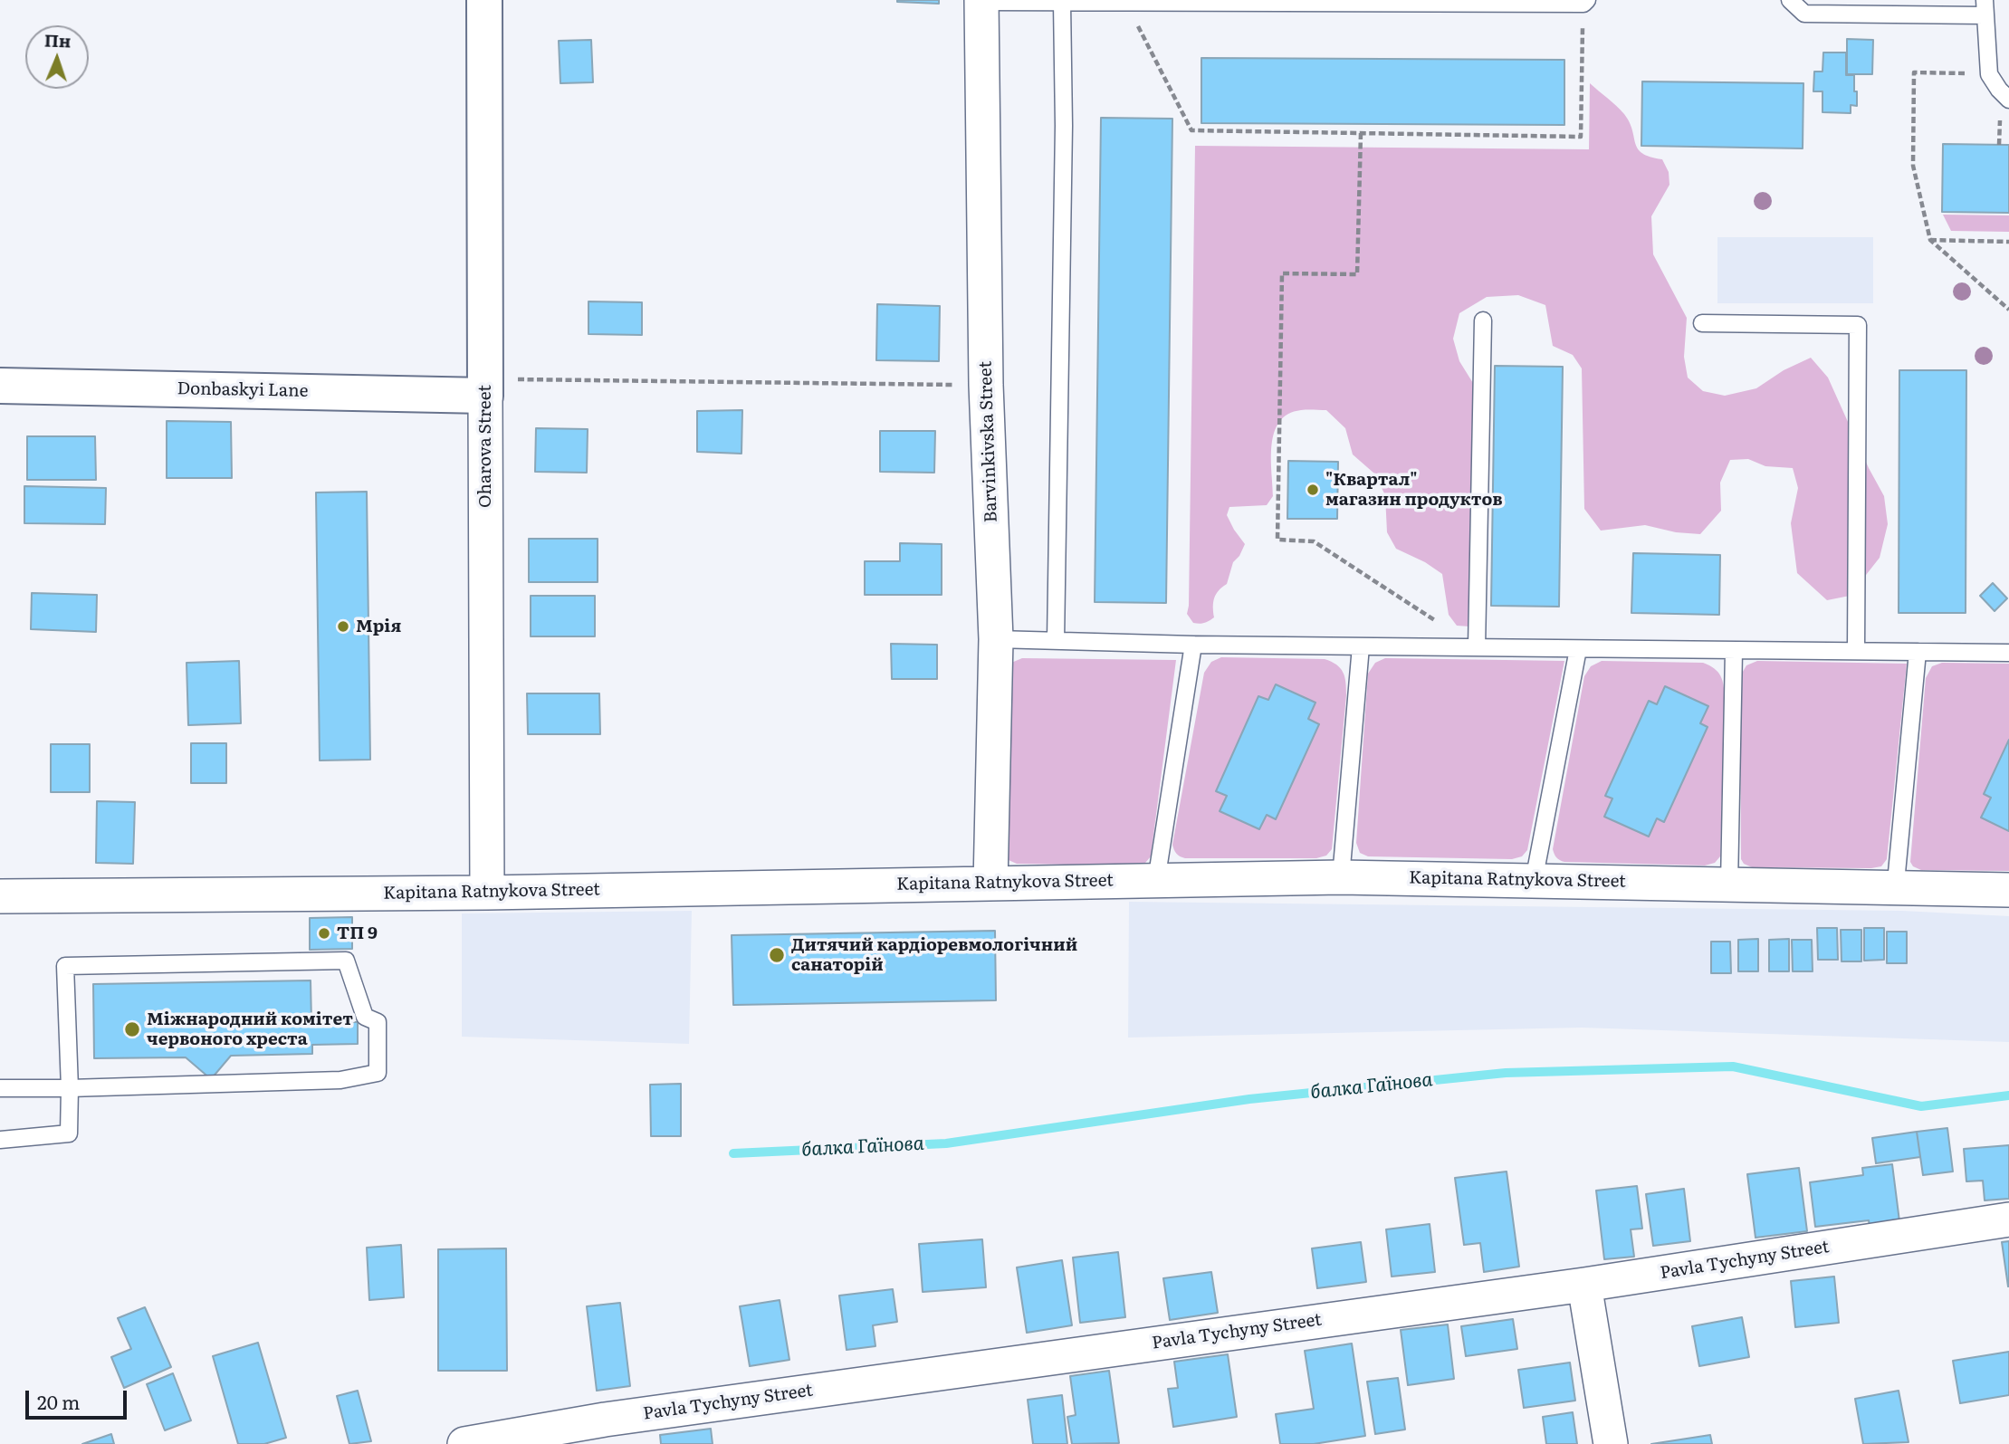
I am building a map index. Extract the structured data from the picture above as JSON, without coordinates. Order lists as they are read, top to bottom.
{
  "streets": {
    "street": [
      "Donbaskyi Lane",
      "Barvinkivska Street",
      "Oharova Street",
      "Kapitana Ratnykova Street",
      "Pavla Tychyny Street"
    ]
  },
  "crossings": [
    ["Donbaskyi Lane", "Oharova Street"],
    ["Barvinkivska Street", "Kapitana Ratnykova Street"],
    ["Oharova Street", "Kapitana Ratnykova Street"]
  ],
  "water": ["балка Гаїнова"],
  "places": [
    "\"Квартал\" магазин продуктов",
    "Мрія",
    "ТП 9",
    "Дитячий кардіоревмологічний санаторій",
    "Міжнародний комітет червоного хреста"
  ],
  "scale_bar": "20 m",
  "north": "top"
}
